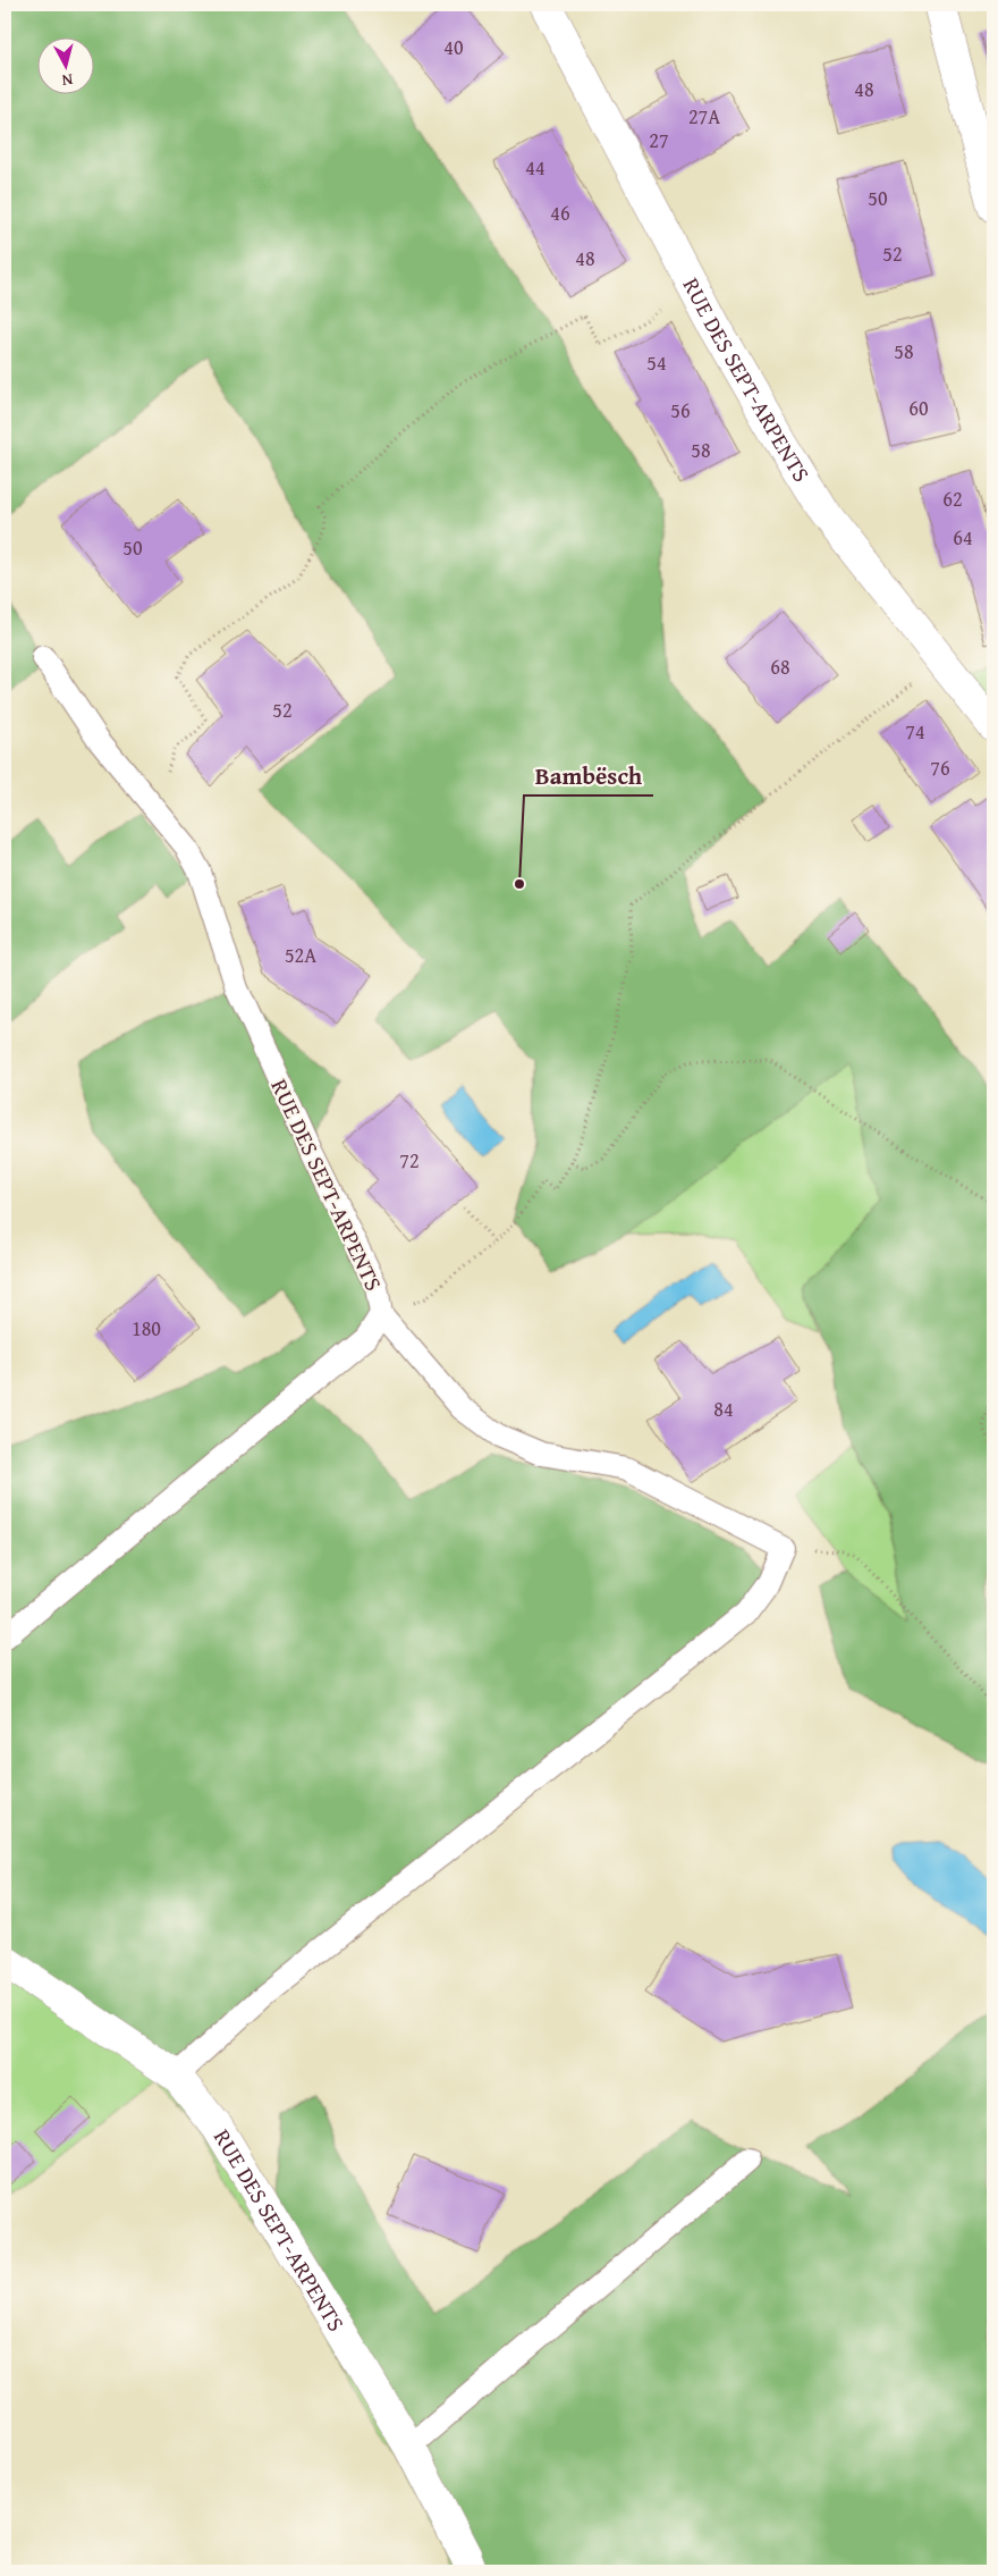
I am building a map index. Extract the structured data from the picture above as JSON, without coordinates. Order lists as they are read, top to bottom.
{
  "streets": {
    "street": ["RUE DES SEPT-ARPENTS"]
  },
  "places": ["Bambësch"],
  "house_numbers": [
    "40",
    "48",
    "27A",
    "27",
    "44",
    "50",
    "46",
    "52",
    "48",
    "58",
    "54",
    "60",
    "56",
    "58",
    "62",
    "64",
    "50",
    "68",
    "52",
    "74",
    "76",
    "52A",
    "72",
    "180",
    "84"
  ],
  "north": "bottom"
}
